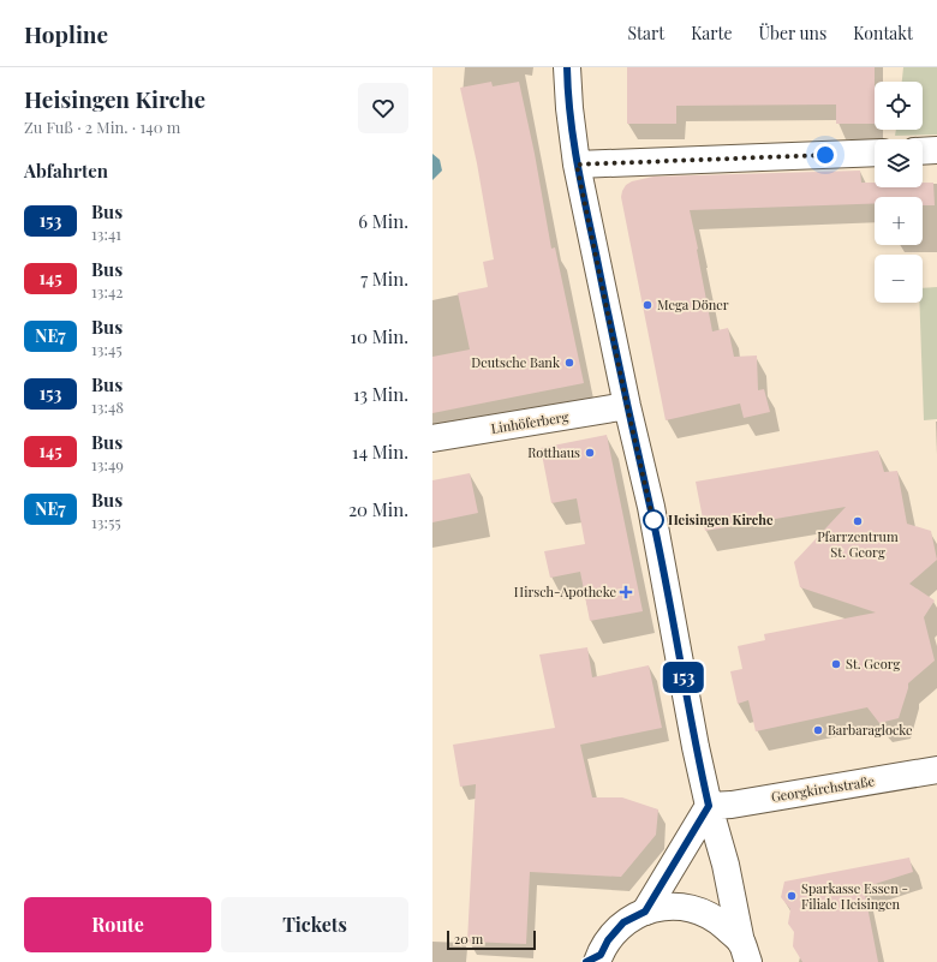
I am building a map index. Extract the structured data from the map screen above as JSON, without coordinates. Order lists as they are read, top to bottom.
{
  "streets": {
    "street": ["Linhöferberg", "Georgkirchstraße"]
  },
  "places": {
    "other": [
      "Mega Döner",
      "Deutsche Bank",
      "Rotthaus",
      "Heisingen Kirche",
      "Pfarrzentrum St. Georg",
      "St. Georg",
      "Barbaraglocke",
      "Sparkasse Essen - Filiale Heisingen"
    ],
    "health": ["Hirsch-Apotheke"]
  },
  "lines": ["bus line 153"],
  "scale_bar": "20 m",
  "page": {
    "header": "Hopline",
    "nav": [
      "Start",
      "Karte",
      "Über uns",
      "Kontakt"
    ],
    "heading": [
      ["Heisingen Kirche", "Zu Fuß · 2 Min. · 140 m"],
      "Abfahrten"
    ],
    "on_map": "153",
    "map_buttons": ["+", "−"],
    "list": [
      {
        "mark": "153",
        "name": "Bus",
        "note": "13:41",
        "value": "6 Min."
      },
      {
        "mark": "145",
        "name": "Bus",
        "note": "13:42",
        "value": "7 Min."
      },
      {
        "mark": "NE7",
        "name": "Bus",
        "note": "13:45",
        "value": "10 Min."
      },
      {
        "mark": "153",
        "name": "Bus",
        "note": "13:48",
        "value": "13 Min."
      },
      {
        "mark": "145",
        "name": "Bus",
        "note": "13:49",
        "value": "14 Min."
      },
      {
        "mark": "NE7",
        "name": "Bus",
        "note": "13:55",
        "value": "20 Min."
      }
    ],
    "buttons": ["Route", "Tickets"],
    "scale": "20 m"
  }
}
